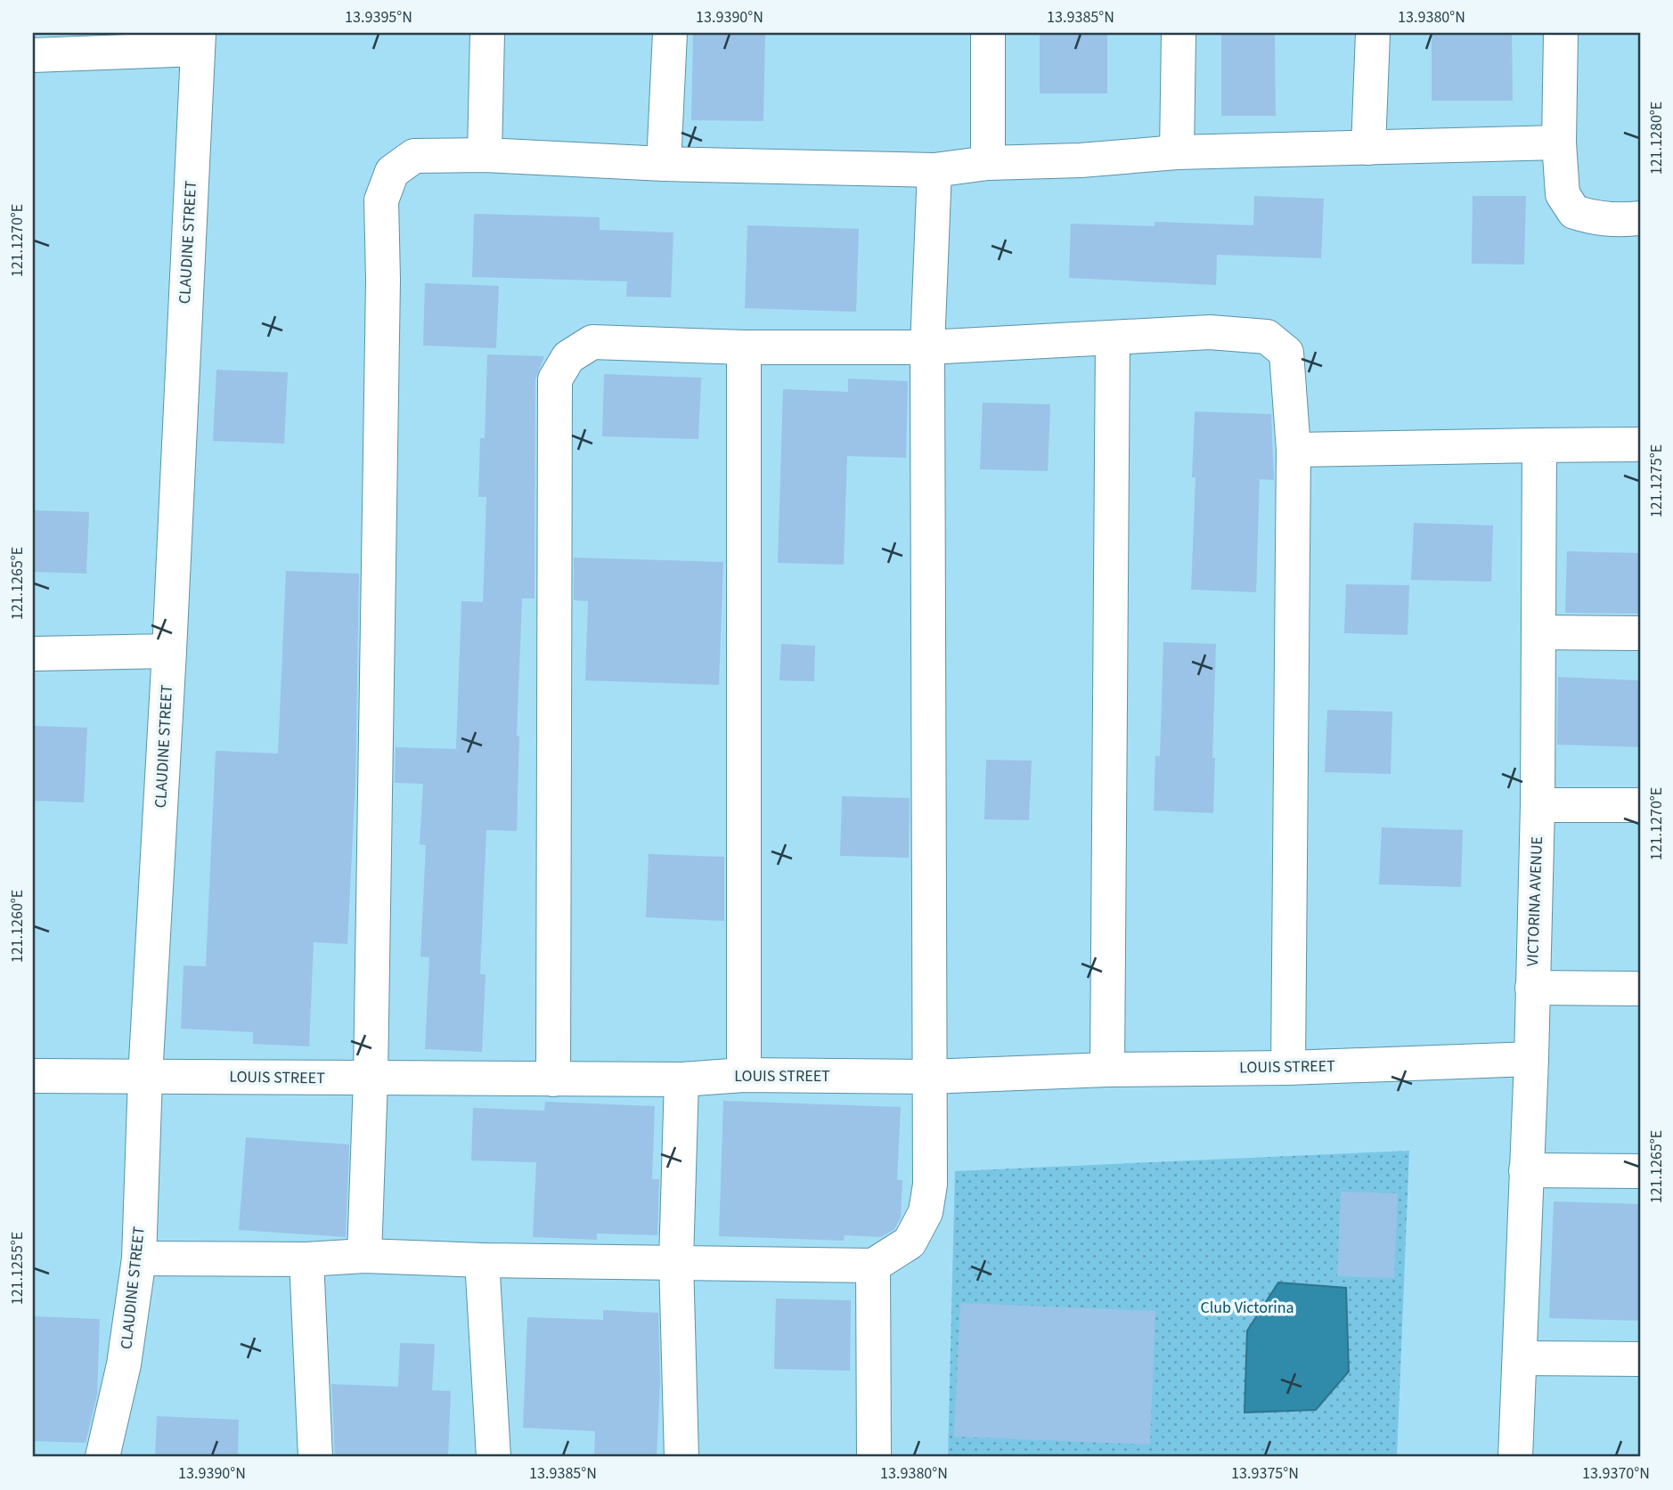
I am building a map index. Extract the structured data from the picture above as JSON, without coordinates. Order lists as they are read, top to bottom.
{
  "streets": {
    "street": ["CLAUDINE STREET", "VICTORINA AVENUE", "LOUIS STREET"]
  },
  "crossings": [
    ["CLAUDINE STREET", "LOUIS STREET"],
    ["VICTORINA AVENUE", "LOUIS STREET"]
  ],
  "parks": ["Club Victorina"],
  "coordinates": [
    "13.9395°N",
    "13.9390°N",
    "13.9385°N",
    "13.9380°N",
    "121.1280°E",
    "121.1270°E",
    "121.1275°E",
    "121.1265°E",
    "121.1260°E",
    "121.1255°E",
    "13.9375°N",
    "13.9370°N"
  ]
}
